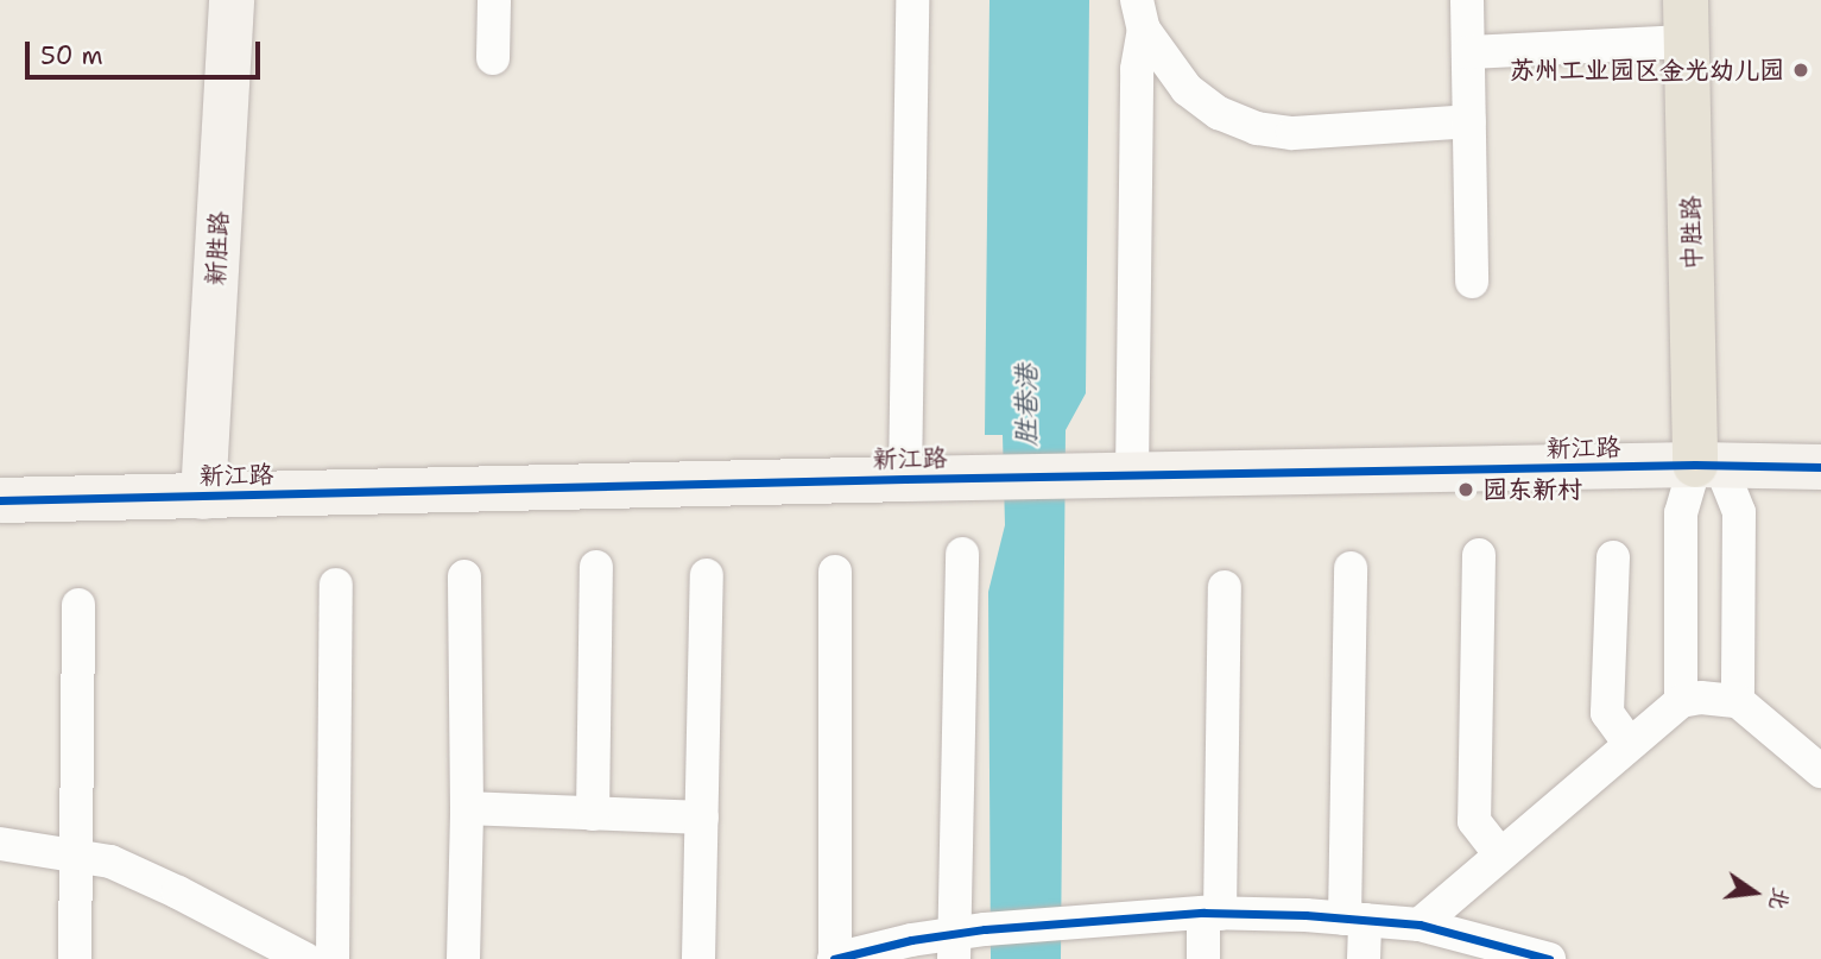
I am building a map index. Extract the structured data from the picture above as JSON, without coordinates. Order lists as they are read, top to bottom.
{
  "streets": {
    "main road": ["中胜路"],
    "street": ["新胜路", "新江路"]
  },
  "crossings": [
    ["中胜路", "新江路"],
    ["新胜路", "新江路"]
  ],
  "water": ["胜巷港"],
  "places": ["苏州工业园区金光幼儿园", "园东新村"],
  "scale_bar": "50 m",
  "north": "right"
}
